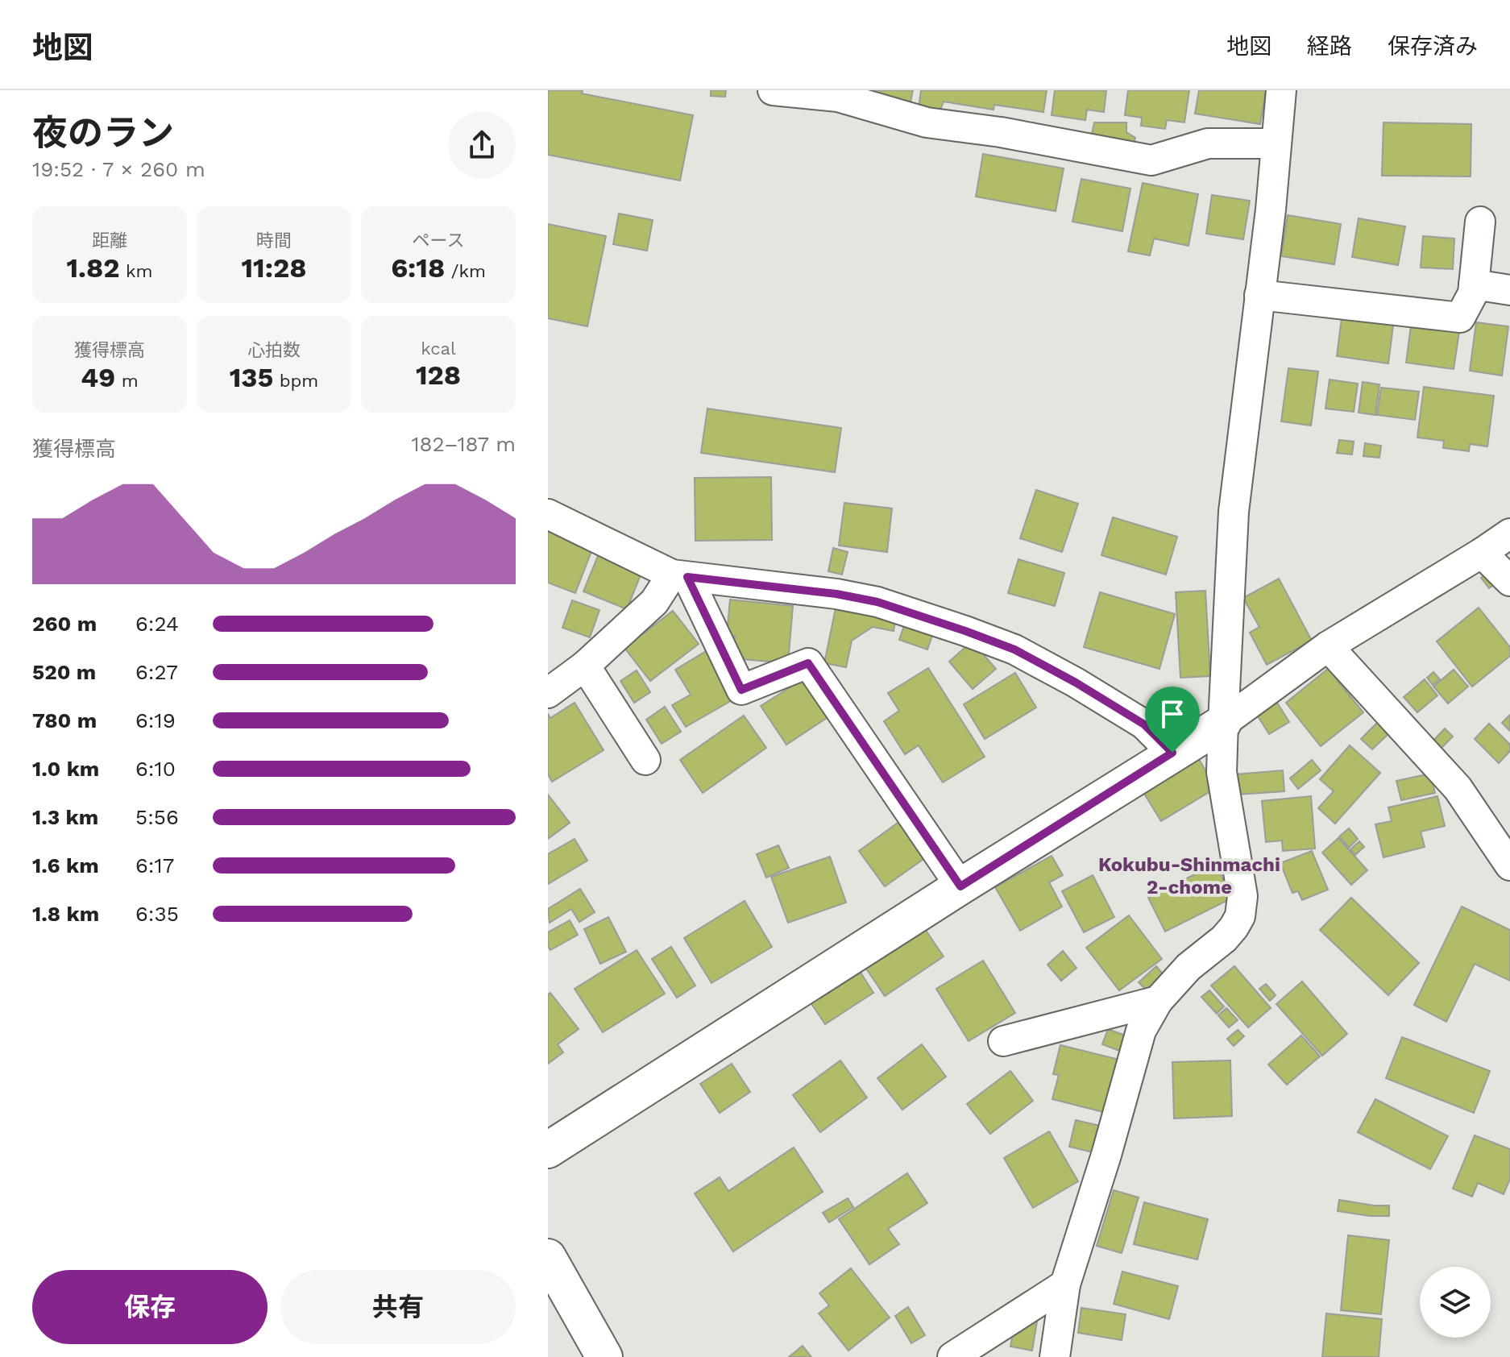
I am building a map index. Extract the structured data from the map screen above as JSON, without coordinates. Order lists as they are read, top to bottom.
{
  "districts": ["Kokubu-Shinmachi 2-chome"],
  "page": {
    "header": "地図",
    "nav": ["地図", "経路", "保存済み"],
    "heading": ["夜のラン", "19:52 · 7 × 260 m"],
    "stats": [
      ["距離", "1.82 km"],
      ["時間", "11:28"],
      ["ペース", "6:18 /km"],
      ["獲得標高", "49 m"],
      ["心拍数", "135 bpm"],
      ["kcal", "128"]
    ],
    "chart": ["獲得標高", "182–187 m"],
    "list": [
      {
        "name": "260 m",
        "note": "6:24"
      },
      {
        "name": "520 m",
        "note": "6:27"
      },
      {
        "name": "780 m",
        "note": "6:19"
      },
      {
        "name": "1.0 km",
        "note": "6:10"
      },
      {
        "name": "1.3 km",
        "note": "5:56"
      },
      {
        "name": "1.6 km",
        "note": "6:17"
      },
      {
        "name": "1.8 km",
        "note": "6:35"
      }
    ],
    "buttons": ["保存", "共有"]
  }
}
